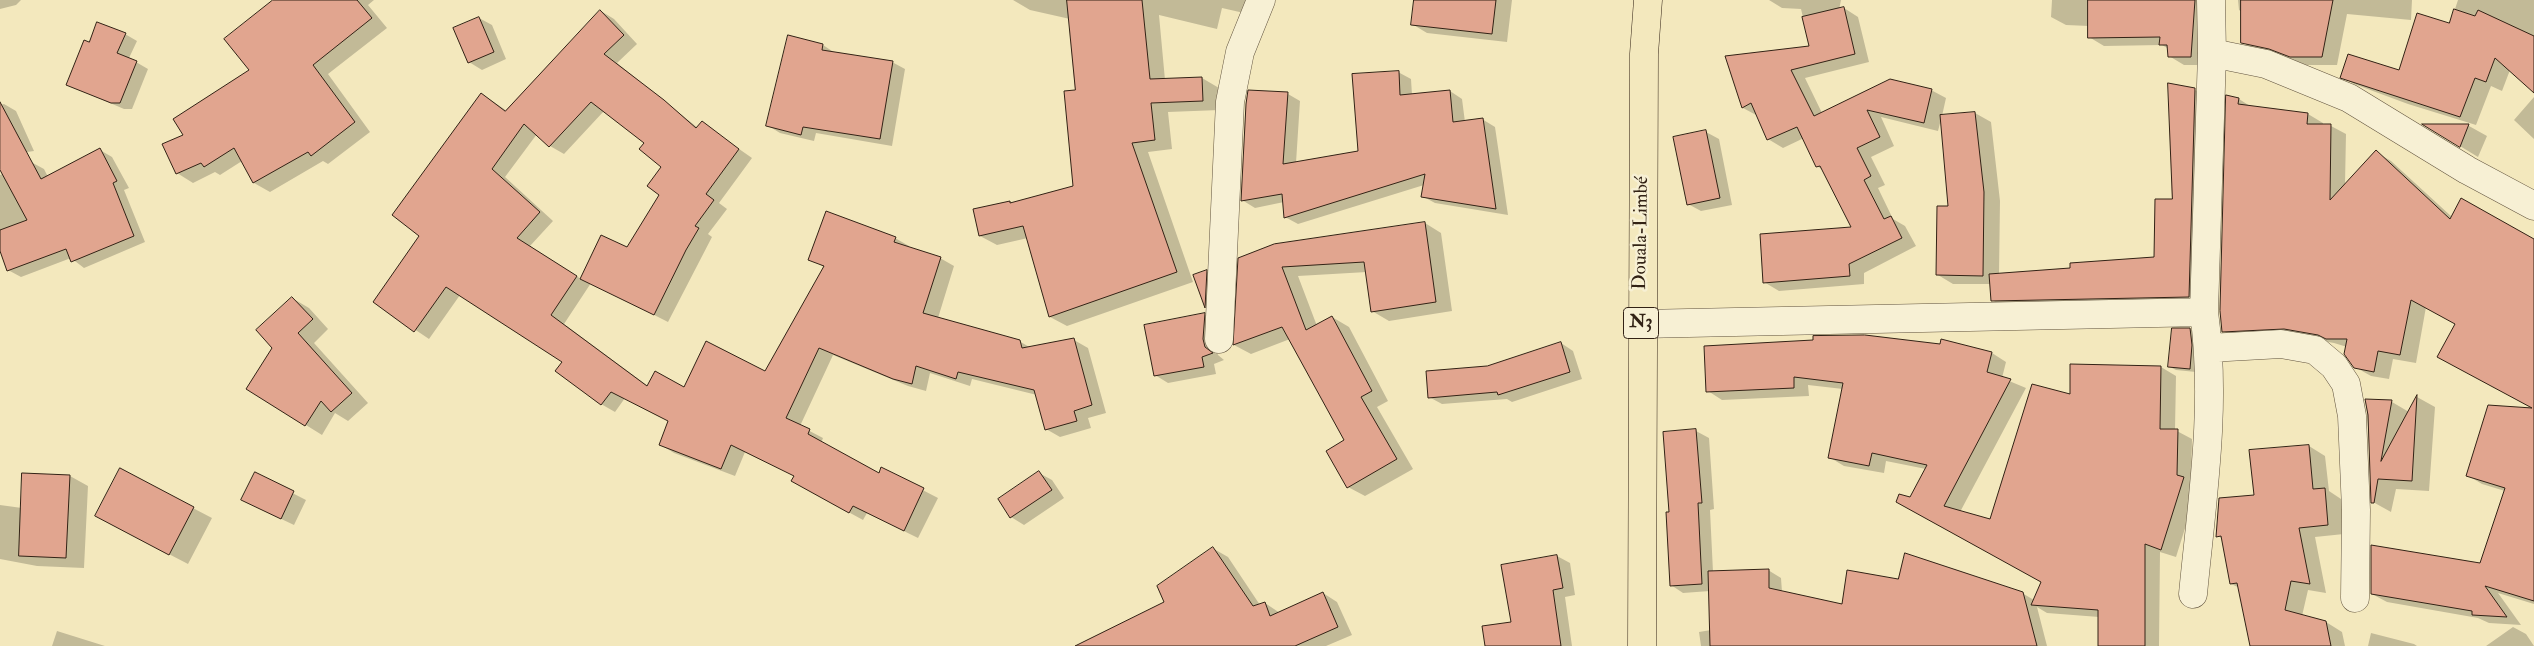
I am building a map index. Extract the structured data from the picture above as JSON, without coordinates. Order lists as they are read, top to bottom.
{
  "streets": {
    "highway": ["Douala-Limbé", "N3"]
  }
}
